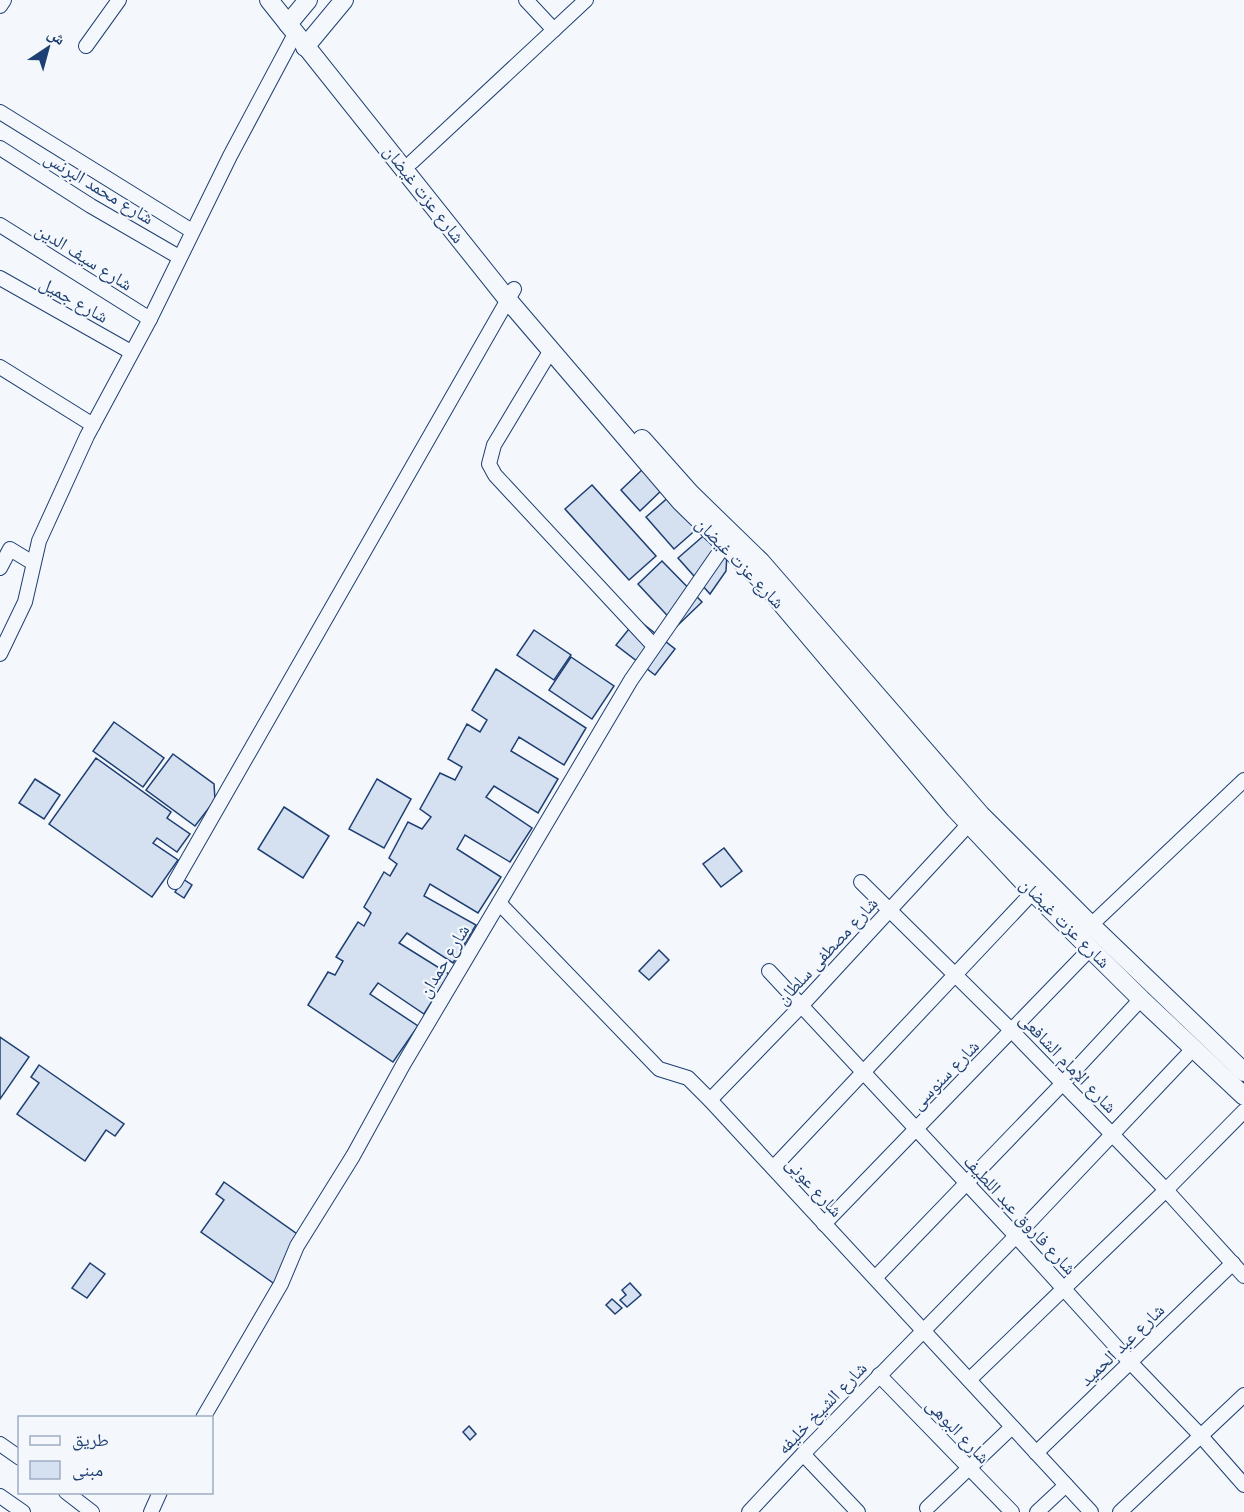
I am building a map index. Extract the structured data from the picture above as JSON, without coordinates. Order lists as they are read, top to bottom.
{
  "streets": {
    "street": [
      "شارع محمد البرنس",
      "شارع عزت غيضان",
      "شارع سيف الدين",
      "شارع جميل",
      "شارع مصطفى سلطان",
      "شارع حمدان",
      "شارع الإمام الشافعى",
      "شارع سنوسى",
      "شارع عونى",
      "شارع فاروق عبد اللطيف",
      "شارع عبد الحميد",
      "شارع الشيخ خليفه",
      "شارع البوهى"
    ]
  },
  "crossings": [
    ["شارع عزت غيضان", "شارع مصطفى سلطان"],
    ["شارع عزت غيضان", "شارع حمدان"],
    ["شارع عزت غيضان", "شارع سنوسى"],
    ["شارع عزت غيضان", "شارع الشيخ خليفه"],
    ["شارع مصطفى سلطان", "شارع الإمام الشافعى"],
    ["شارع مصطفى سلطان", "شارع عونى"],
    ["شارع مصطفى سلطان", "شارع فاروق عبد اللطيف"],
    ["شارع حمدان", "شارع عونى"],
    ["شارع الإمام الشافعى", "شارع سنوسى"],
    ["شارع الإمام الشافعى", "شارع عبد الحميد"],
    ["شارع الإمام الشافعى", "شارع الشيخ خليفه"],
    ["شارع سنوسى", "شارع عونى"],
    ["شارع سنوسى", "شارع فاروق عبد اللطيف"],
    ["شارع عونى", "شارع عبد الحميد"],
    ["شارع عونى", "شارع الشيخ خليفه"],
    ["شارع فاروق عبد اللطيف", "شارع عبد الحميد"],
    ["شارع فاروق عبد اللطيف", "شارع الشيخ خليفه"],
    ["شارع الشيخ خليفه", "شارع البوهى"]
  ],
  "legend": ["طريق", "مبنى"],
  "north": "top right"
}
